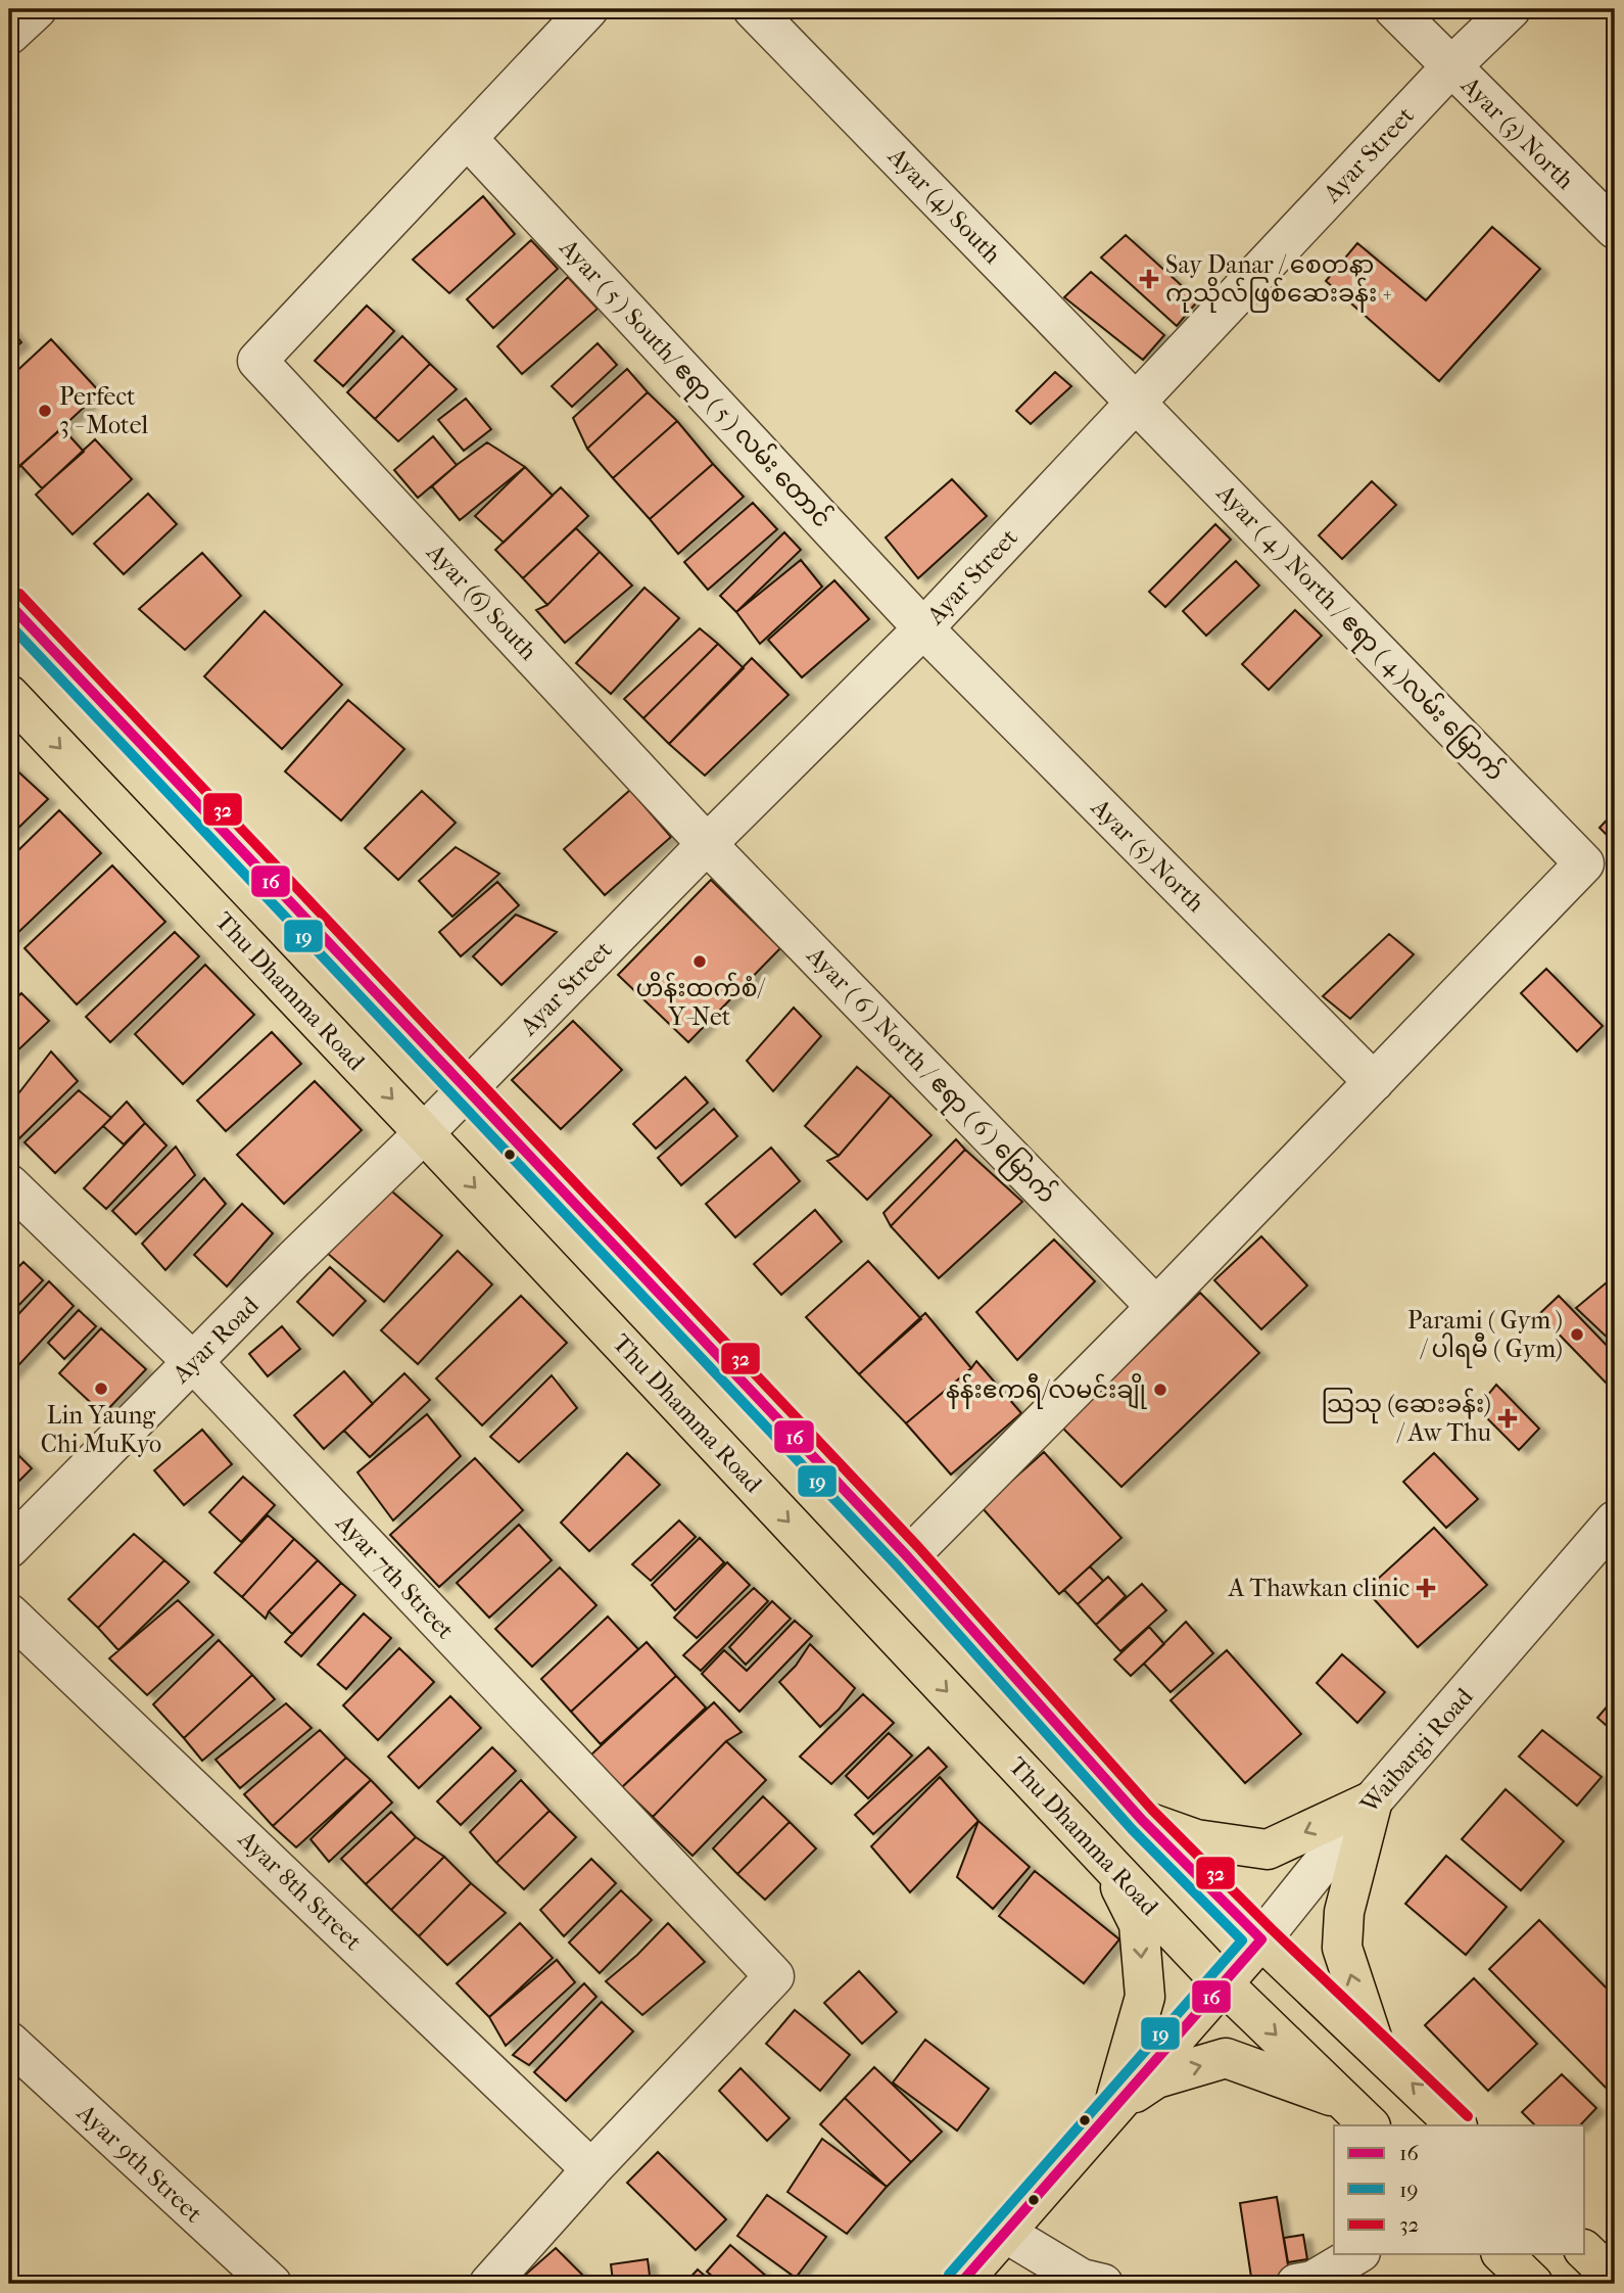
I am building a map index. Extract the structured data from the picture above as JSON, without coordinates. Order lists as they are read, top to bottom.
{
  "streets": {
    "main road": ["Thu Dhamma Road", "Waibargi Road"],
    "street": [
      "Ayar (3) North",
      "Ayar Street",
      "Ayar (4) South",
      "Ayar ( 5 ) South/ ဧရာ ( 5 ) လမ်း တောင်",
      "Ayar (6) South",
      "Ayar ( 4 ) North / ဧရာ ( 4 )လမ်း မြောက်",
      "Ayar (5) North",
      "Ayar ( 6 ) North / ဧရာ ( 6 ) မြောက်",
      "Ayar Road",
      "Ayar 7th Street",
      "Ayar 8th Street",
      "Ayar 9th Street"
    ]
  },
  "crossings": [
    ["Ayar (3) North", "Ayar Street"],
    ["Ayar Street", "Ayar (4) South"],
    ["Ayar Street", "Ayar ( 5 ) South/ ဧရာ ( 5 ) လမ်း တောင်"],
    ["Ayar Street", "Ayar (6) South"],
    ["Ayar Street", "Ayar ( 4 ) North / ဧရာ ( 4 )လမ်း မြောက်"],
    ["Ayar Street", "Ayar (5) North"],
    ["Ayar Street", "Thu Dhamma Road"],
    ["Ayar Street", "Ayar ( 6 ) North / ဧရာ ( 6 ) မြောက်"],
    ["Ayar Street", "Ayar Road"],
    ["Ayar (4) South", "Ayar ( 4 ) North / ဧရာ ( 4 )လမ်း မြောက်"],
    ["Ayar ( 5 ) South/ ဧရာ ( 5 ) လမ်း တောင်", "Ayar (6) South"],
    ["Ayar ( 5 ) South/ ဧရာ ( 5 ) လမ်း တောင်", "Ayar (5) North"],
    ["Ayar (6) South", "Ayar ( 6 ) North / ဧရာ ( 6 ) မြောက်"],
    ["Ayar ( 4 ) North / ဧရာ ( 4 )လမ်း မြောက်", "Ayar (5) North"],
    ["Thu Dhamma Road", "Ayar Road"],
    ["Thu Dhamma Road", "Waibargi Road"],
    ["Ayar Road", "Ayar 7th Street"],
    ["Ayar 7th Street", "Ayar 8th Street"]
  ],
  "places": {
    "health": ["Say Danar / စေတနာ ကုသိုလ်ဖြစ်ဆေးခန်း +", "သြသု (ဆေးခန်း) / Aw Thu", "A Thawkan clinic"],
    "other": [
      "Perfect 3 - Motel",
      "ဟိန်းထက်စံ/ Y-Net",
      "Parami ( Gym ) / ပါရမီ ( Gym)",
      "Lin Yaung Chi MuKyo",
      "နန်းဧကရီ/လမင်းချို"
    ]
  },
  "lines": ["transit line 32", "transit line 16", "transit line 19"],
  "legend": ["16", "19", "32"]
}
